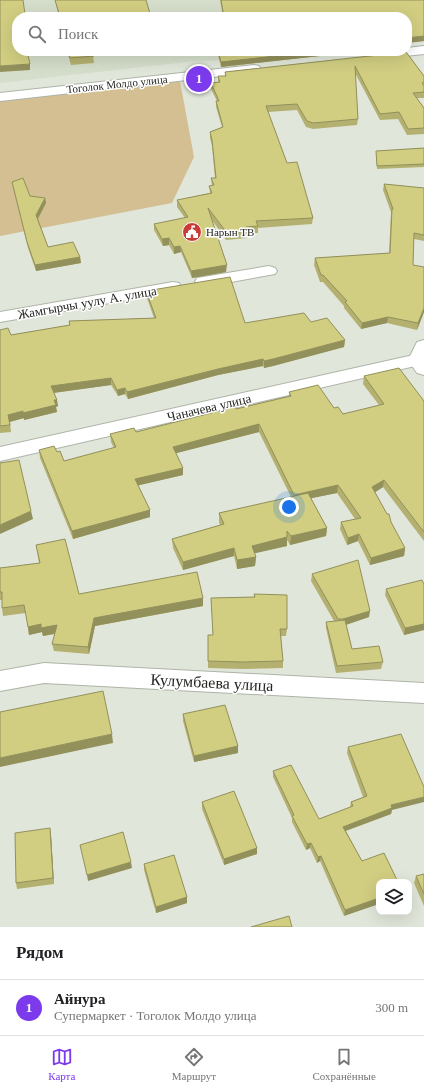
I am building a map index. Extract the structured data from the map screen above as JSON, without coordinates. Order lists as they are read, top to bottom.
{
  "streets": {
    "street": [
      "Тоголок Молдо улица",
      "Жамгырчы уулу А. улица",
      "Чаначева улица",
      "Кулумбаева улица"
    ]
  },
  "places": {
    "public building": ["Нарын ТВ"]
  },
  "page": {
    "search": "Поиск",
    "pins": "1",
    "heading": "Рядом",
    "list": [
      {
        "mark": "1",
        "name": "Айнура",
        "note": "Супермаркет · Тоголок Молдо улица",
        "value": "300 m"
      }
    ],
    "nav": ["Карта", "Маршрут", "Сохранённые"]
  }
}
